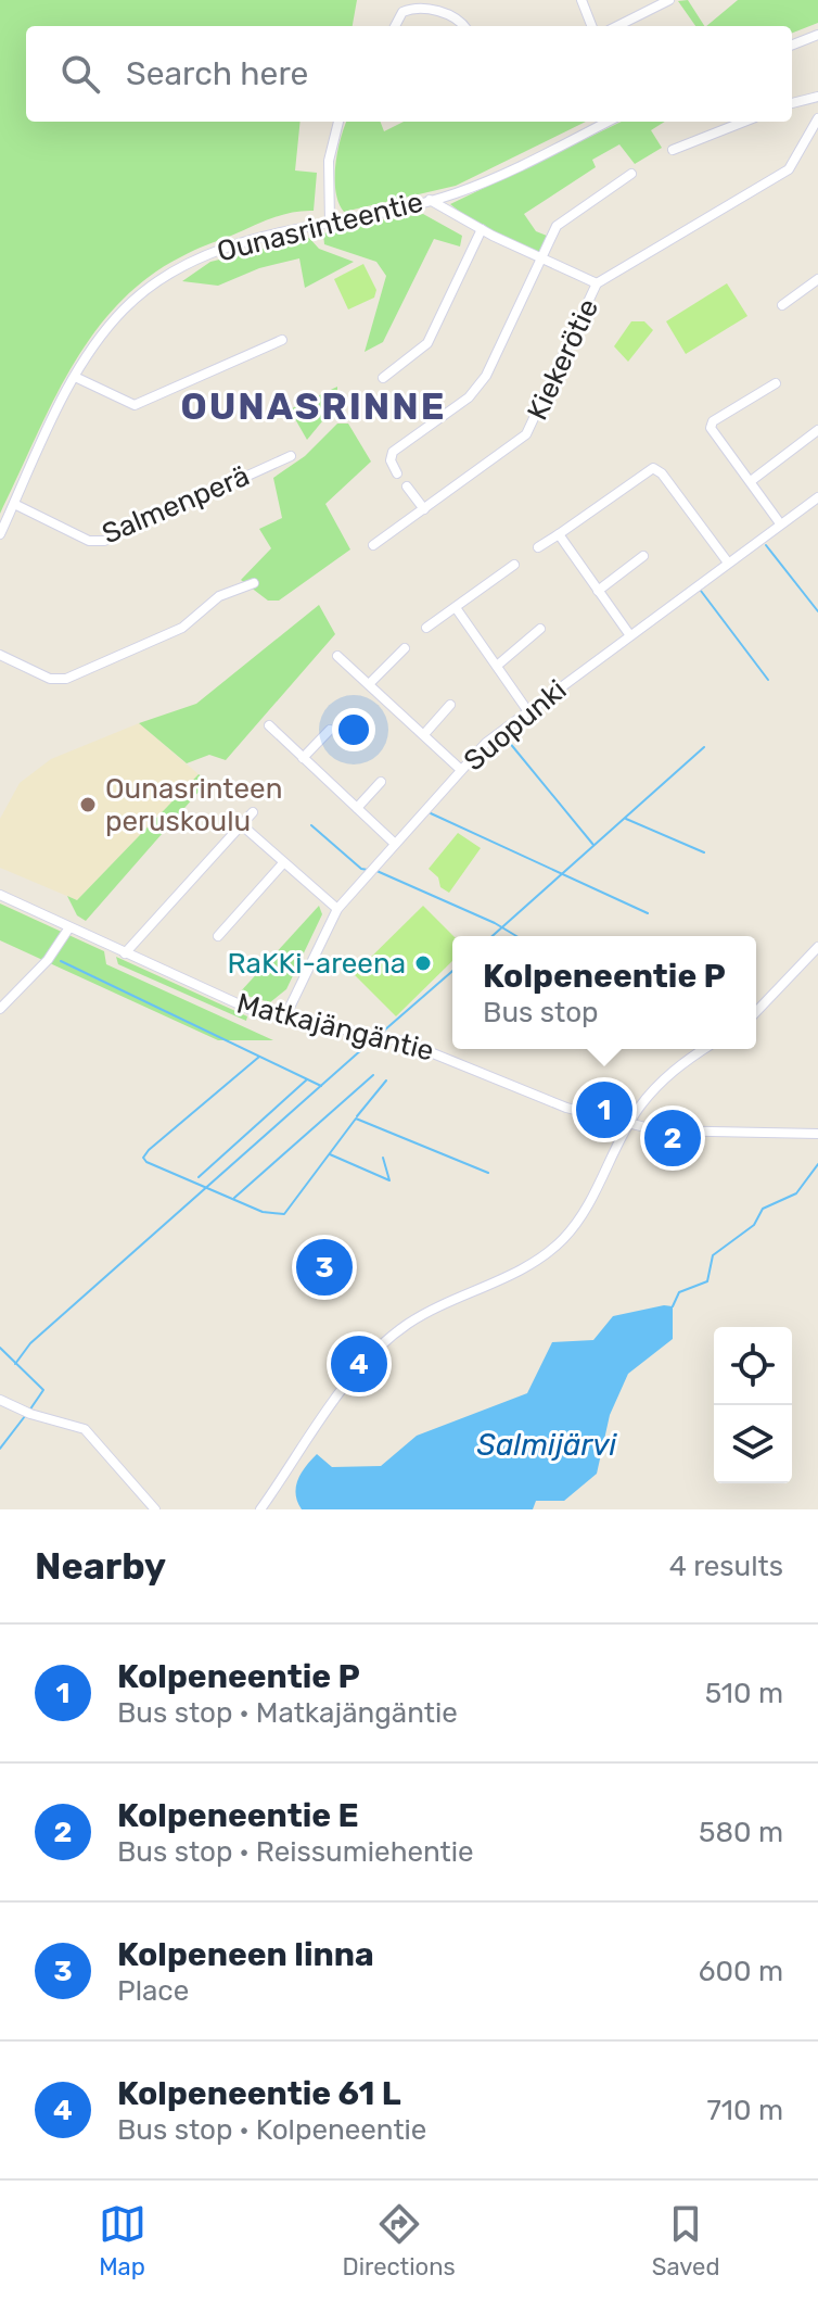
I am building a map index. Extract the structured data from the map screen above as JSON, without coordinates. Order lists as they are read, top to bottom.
{
  "streets": {
    "street": [
      "Ounasrinteentie",
      "Kiekerötie",
      "Salmenperä",
      "Suopunki",
      "Matkajängäntie"
    ]
  },
  "crossings": [
    ["Ounasrinteentie", "Salmenperä"],
    ["Suopunki", "Matkajängäntie"]
  ],
  "districts": ["OUNASRINNE"],
  "water": ["Salmijärvi"],
  "places": ["Ounasrinteen peruskoulu", "RaKKi-areena"],
  "page": {
    "search": "Search here",
    "popup": ["Kolpeneentie P", "Bus stop"],
    "pins": [
      "1",
      "2",
      "3",
      "4"
    ],
    "heading": ["Nearby", "4 results"],
    "list": [
      {
        "mark": "1",
        "name": "Kolpeneentie P",
        "note": "Bus stop · Matkajängäntie",
        "value": "510 m"
      },
      {
        "mark": "2",
        "name": "Kolpeneentie E",
        "note": "Bus stop · Reissumiehentie",
        "value": "580 m"
      },
      {
        "mark": "3",
        "name": "Kolpeneen linna",
        "note": "Place",
        "value": "600 m"
      },
      {
        "mark": "4",
        "name": "Kolpeneentie 61 L",
        "note": "Bus stop · Kolpeneentie",
        "value": "710 m"
      }
    ],
    "nav": ["Map", "Directions", "Saved"]
  }
}
